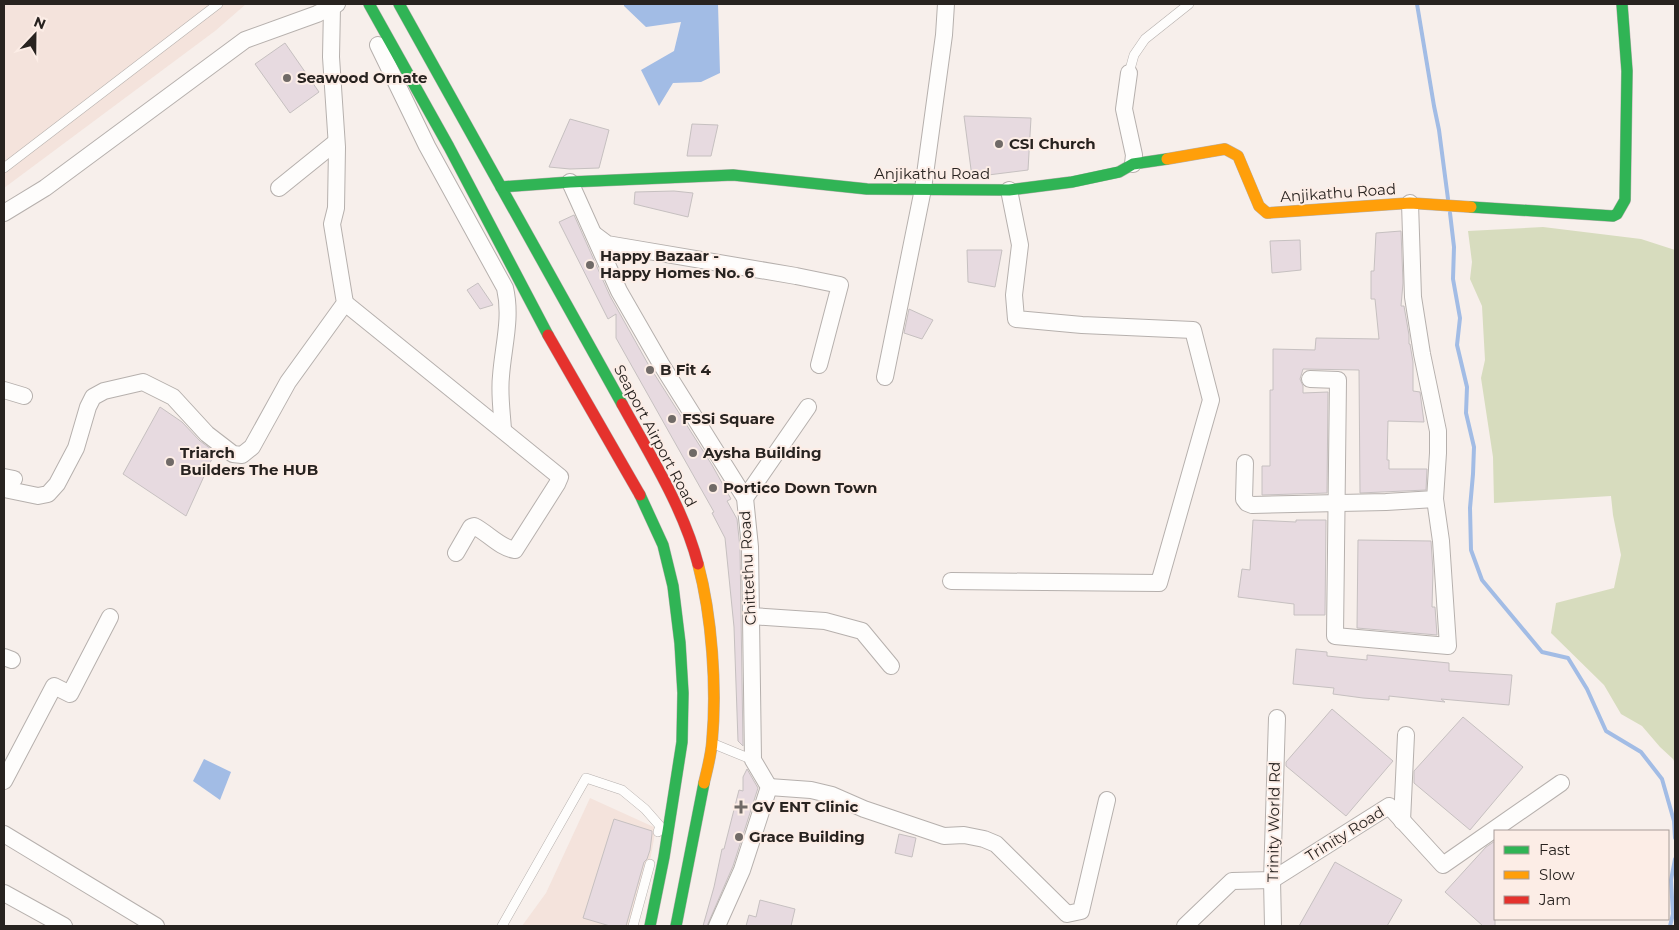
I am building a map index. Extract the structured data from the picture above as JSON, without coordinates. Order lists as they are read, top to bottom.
{
  "streets": {
    "main road": ["Anjikathu Road", "Seaport Airport Road"],
    "street": ["Chittethu Road", "Trinity World Rd", "Trinity Road"]
  },
  "crossings": [
    ["Anjikathu Road", "Seaport Airport Road"],
    ["Anjikathu Road", "Chittethu Road"],
    ["Trinity World Rd", "Trinity Road"]
  ],
  "places": {
    "other": [
      "Seawood Ornate",
      "CSI Church",
      "Happy Bazaar - Happy Homes No. 6",
      "B Fit 4",
      "FSSi Square",
      "Aysha Building",
      "Triarch Builders The HUB",
      "Portico Down Town",
      "Grace Building"
    ],
    "health": ["GV ENT Clinic"]
  },
  "legend": ["Fast", "Slow", "Jam"],
  "north": "top"
}
